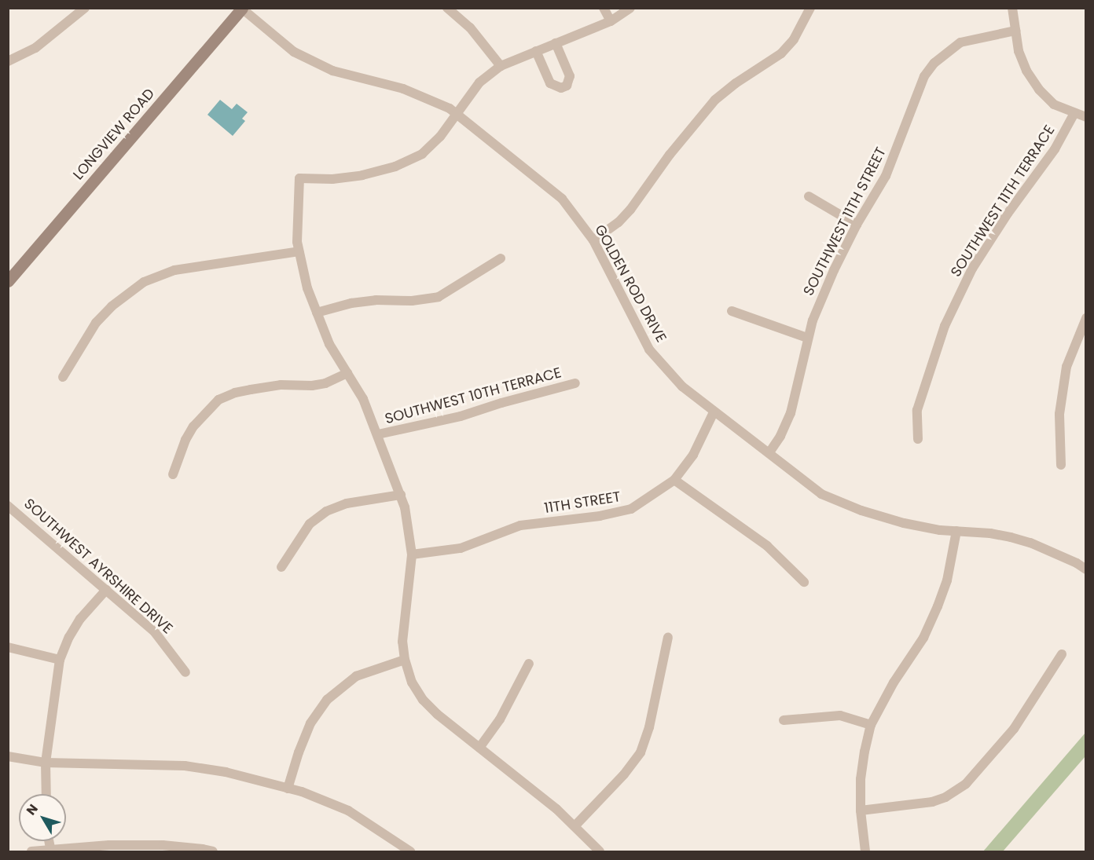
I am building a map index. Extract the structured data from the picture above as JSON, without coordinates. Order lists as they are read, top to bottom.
{
  "streets": {
    "street": [
      "LONGVIEW ROAD",
      "SOUTHWEST 11TH TERRACE",
      "SOUTHWEST 11TH STREET",
      "GOLDEN ROD DRIVE",
      "SOUTHWEST 10TH TERRACE",
      "11TH STREET",
      "SOUTHWEST AYRSHIRE DRIVE"
    ]
  },
  "crossings": [
    ["LONGVIEW ROAD", "GOLDEN ROD DRIVE"],
    ["SOUTHWEST 11TH STREET", "GOLDEN ROD DRIVE"],
    ["GOLDEN ROD DRIVE", "11TH STREET"]
  ],
  "north": "top left"
}
